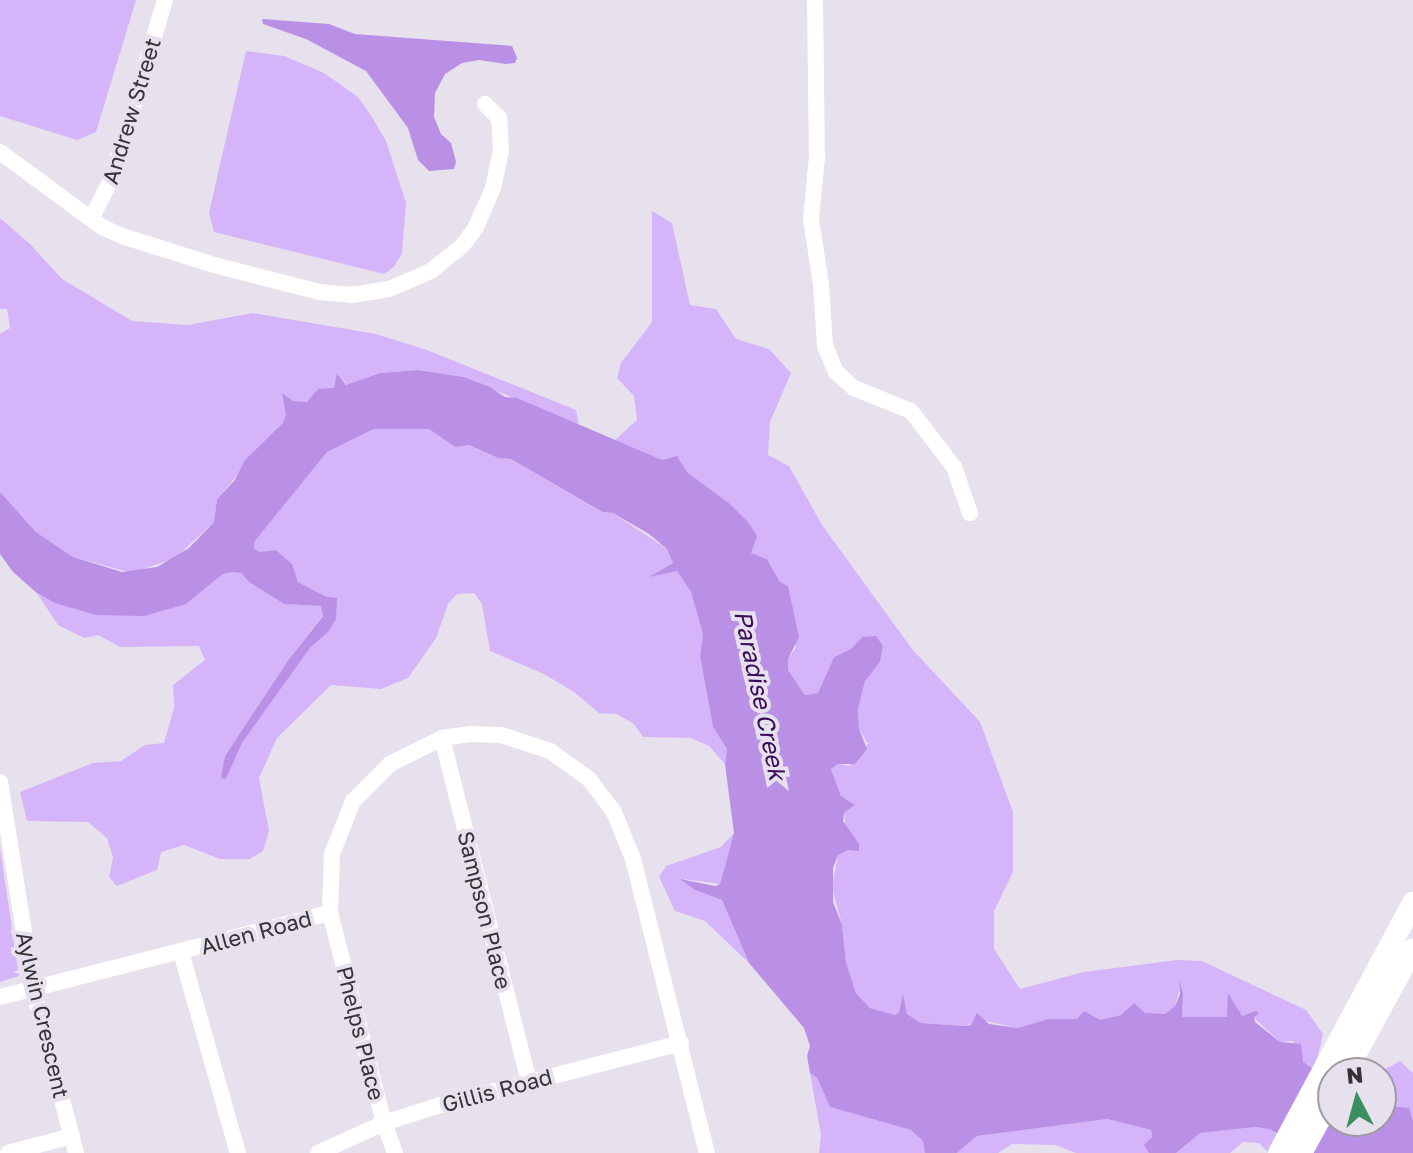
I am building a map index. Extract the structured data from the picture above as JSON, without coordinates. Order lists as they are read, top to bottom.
{
  "streets": {
    "street": [
      "Andrew Street",
      "Sampson Place",
      "Allen Road",
      "Aylwin Crescent",
      "Phelps Place",
      "Gillis Road"
    ]
  },
  "crossings": [
    ["Sampson Place", "Allen Road"],
    ["Sampson Place", "Gillis Road"],
    ["Allen Road", "Aylwin Crescent"],
    ["Allen Road", "Phelps Place"],
    ["Allen Road", "Gillis Road"],
    ["Phelps Place", "Gillis Road"]
  ],
  "water": ["Paradise Creek"],
  "north": "top"
}
